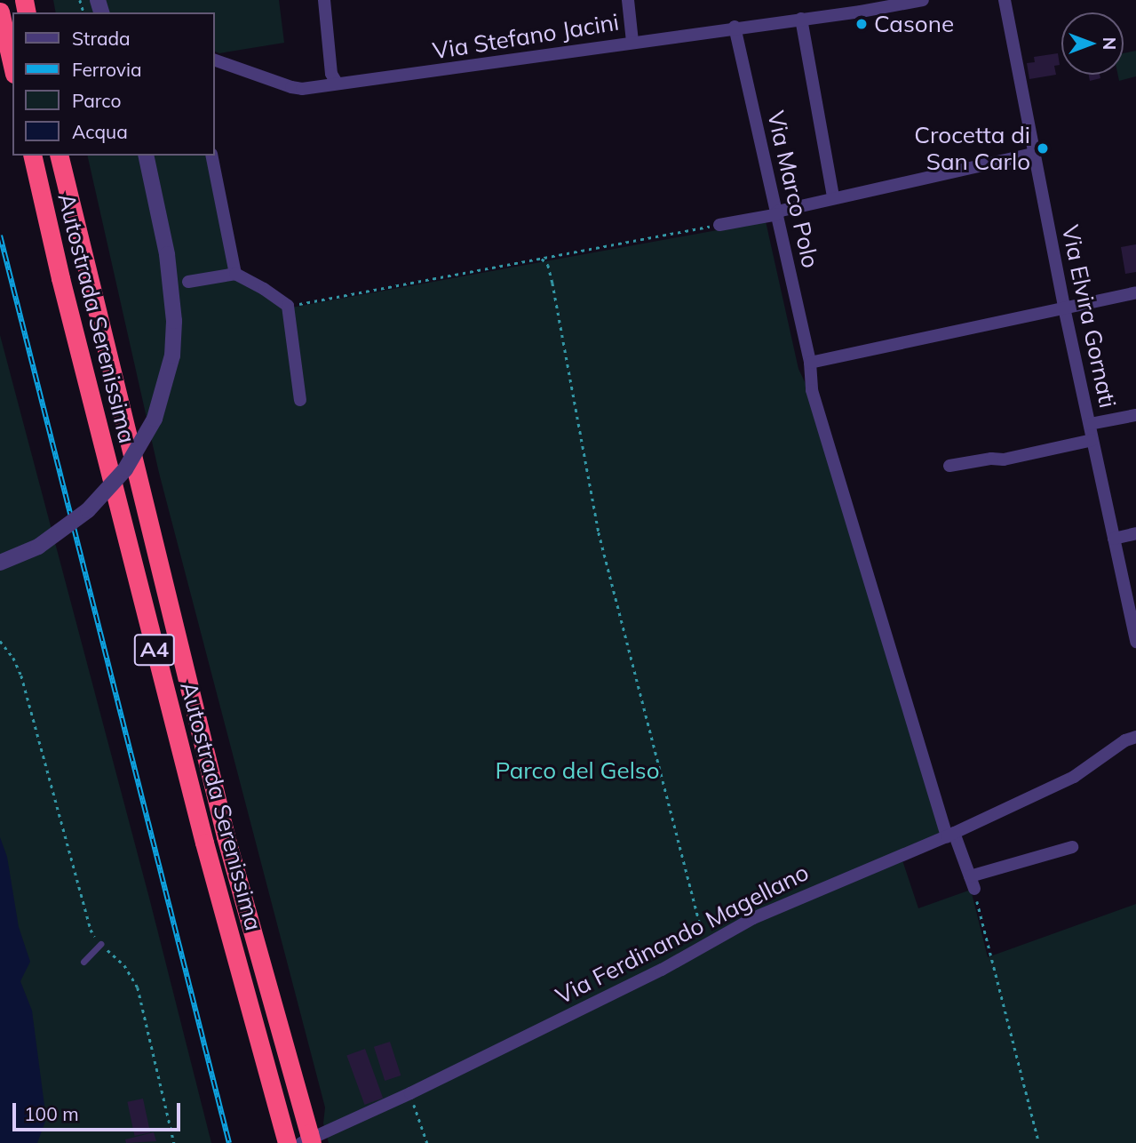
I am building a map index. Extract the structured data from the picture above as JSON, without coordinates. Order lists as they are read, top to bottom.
{
  "streets": {
    "highway": ["Autostrada Serenissima", "A4"],
    "street": [
      "Via Stefano Jacini",
      "Via Marco Polo",
      "Via Elvira Gornati",
      "Via Ferdinando Magellano"
    ]
  },
  "crossings": [
    ["Via Stefano Jacini", "Via Marco Polo"],
    ["Via Marco Polo", "Via Ferdinando Magellano"],
    ["Autostrada Serenissima", "Via Ferdinando Magellano"]
  ],
  "parks": ["Parco del Gelso"],
  "places": ["Casone", "Crocetta di San Carlo"],
  "legend": [
    "Strada",
    "Ferrovia",
    "Parco",
    "Acqua"
  ],
  "scale_bar": "100 m",
  "north": "right"
}
